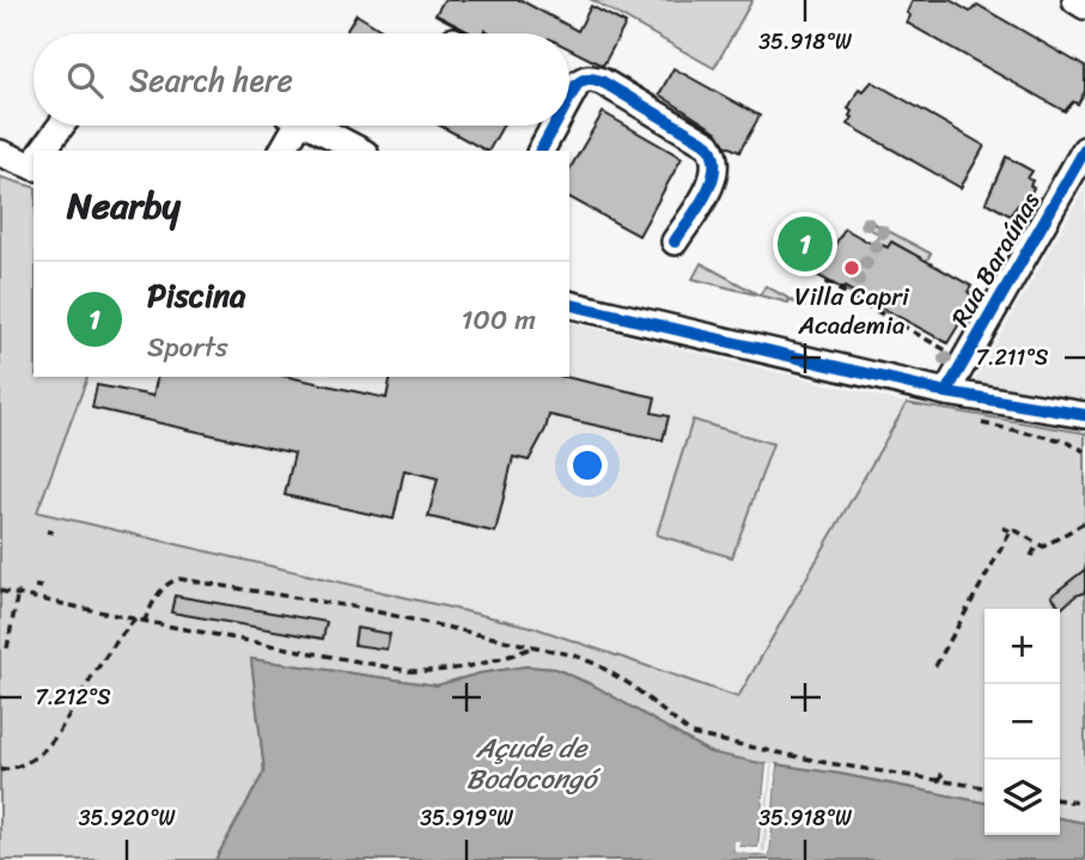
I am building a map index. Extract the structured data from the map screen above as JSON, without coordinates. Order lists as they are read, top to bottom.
{
  "streets": {
    "street": ["Rua Baraúnas"]
  },
  "water": ["Açude de Bodocongó"],
  "places": ["Villa Capri Academia"],
  "page": {
    "search": "Search here",
    "heading": "Nearby",
    "pins": "1",
    "list": [
      {
        "mark": "1",
        "name": "Piscina",
        "note": "Sports",
        "value": "100 m"
      }
    ],
    "map_buttons": ["+", "−"]
  },
  "coordinates": [
    "35.918°W",
    "7.211°S",
    "7.212°S",
    "35.920°W",
    "35.919°W"
  ]
}
